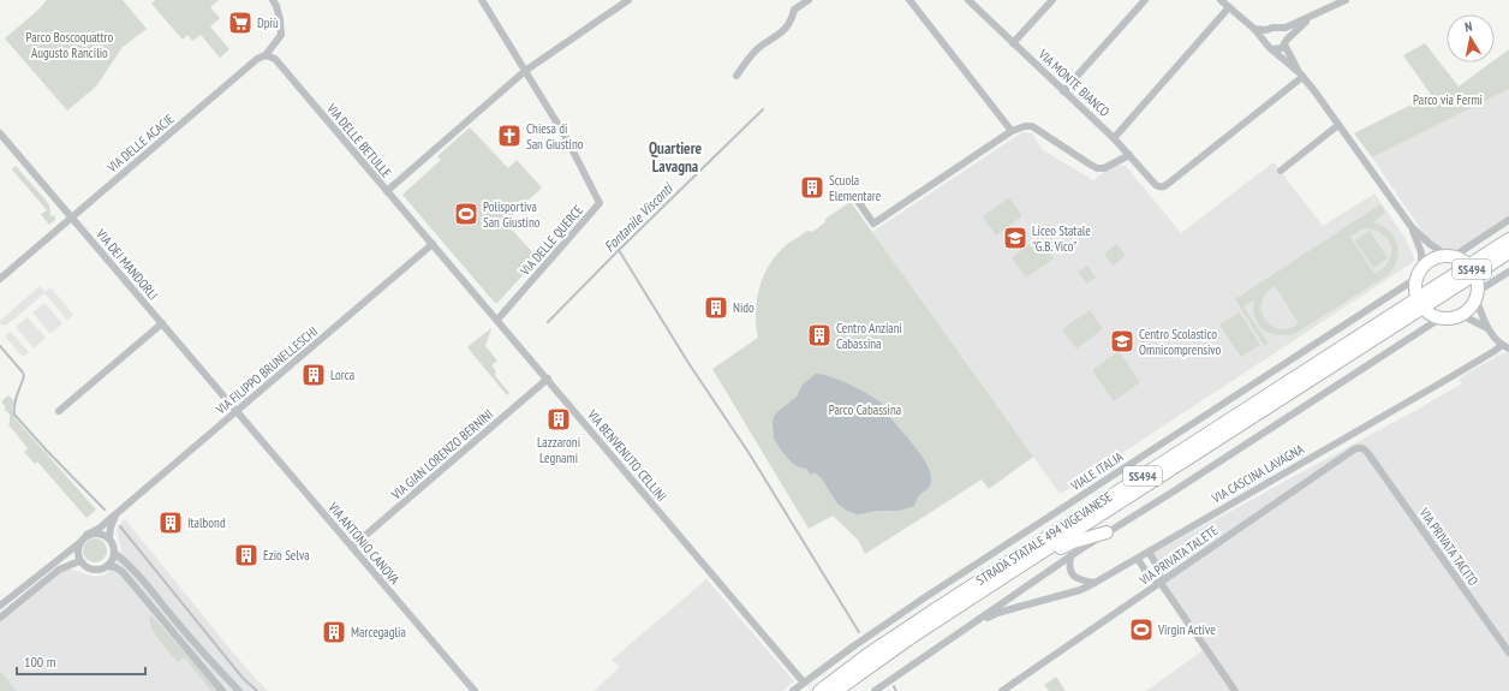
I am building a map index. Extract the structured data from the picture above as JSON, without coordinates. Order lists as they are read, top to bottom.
{
  "streets": {
    "main road": ["SS494", "STRADA STATALE 494 VIGEVANESE"],
    "street": [
      "VIA MONTE BIANCO",
      "VIA DELLE BETULLE",
      "VIA DELLE ACACIE",
      "VIA DELLE QUERCE",
      "VIA DEI MANDORLI",
      "VIA FILIPPO BRUNELLESCHI",
      "VIA GIAN LORENZO BERNINI",
      "VIA BENVENUTO CELLINI",
      "VIALE ITALIA",
      "VIA CASCINA LAVAGNA",
      "VIA ANTONIO CANOVA",
      "VIA PRIVATA TACITO",
      "VIA PRIVATA TALETE"
    ]
  },
  "crossings": [
    ["VIA DELLE BETULLE", "VIA DELLE ACACIE"],
    ["VIA DELLE BETULLE", "VIA FILIPPO BRUNELLESCHI"],
    ["VIA DELLE BETULLE", "VIA BENVENUTO CELLINI"],
    ["VIA DELLE ACACIE", "VIA DEI MANDORLI"],
    ["VIA DELLE QUERCE", "VIA BENVENUTO CELLINI"],
    ["VIA DEI MANDORLI", "VIA FILIPPO BRUNELLESCHI"],
    ["VIA DEI MANDORLI", "VIA ANTONIO CANOVA"],
    ["SS494", "VIALE ITALIA"],
    ["SS494", "STRADA STATALE 494 VIGEVANESE"],
    ["VIA FILIPPO BRUNELLESCHI", "VIA BENVENUTO CELLINI"],
    ["VIA FILIPPO BRUNELLESCHI", "VIA ANTONIO CANOVA"],
    ["VIA GIAN LORENZO BERNINI", "VIA BENVENUTO CELLINI"],
    ["VIA GIAN LORENZO BERNINI", "VIA ANTONIO CANOVA"],
    ["VIA BENVENUTO CELLINI", "VIALE ITALIA"],
    ["VIA PRIVATA TACITO", "VIA PRIVATA TALETE"]
  ],
  "districts": ["Quartiere Lavagna"],
  "water": ["Fontanile Visconti"],
  "parks": ["Parco Boscoquattro Augusto Rancilio", "Parco via Fermi", "Parco Cabassina"],
  "places": {
    "supermarket": ["Dpiù"],
    "church": ["Chiesa di San Giustino"],
    "building": [
      "Scuola Elementare",
      "Nido",
      "Centro Anziani Cabassina",
      "Lorca",
      "Lazzaroni Legnami",
      "Italbond",
      "Ezio Selva",
      "Marcegaglia"
    ],
    "sports": ["Polisportiva San Giustino", "Virgin Active"],
    "school or university": ["Liceo Statale \"G.B. Vico\"", "Centro Scolastico Omnicomprensivo"]
  },
  "scale_bar": "100 m",
  "north": "top"
}
